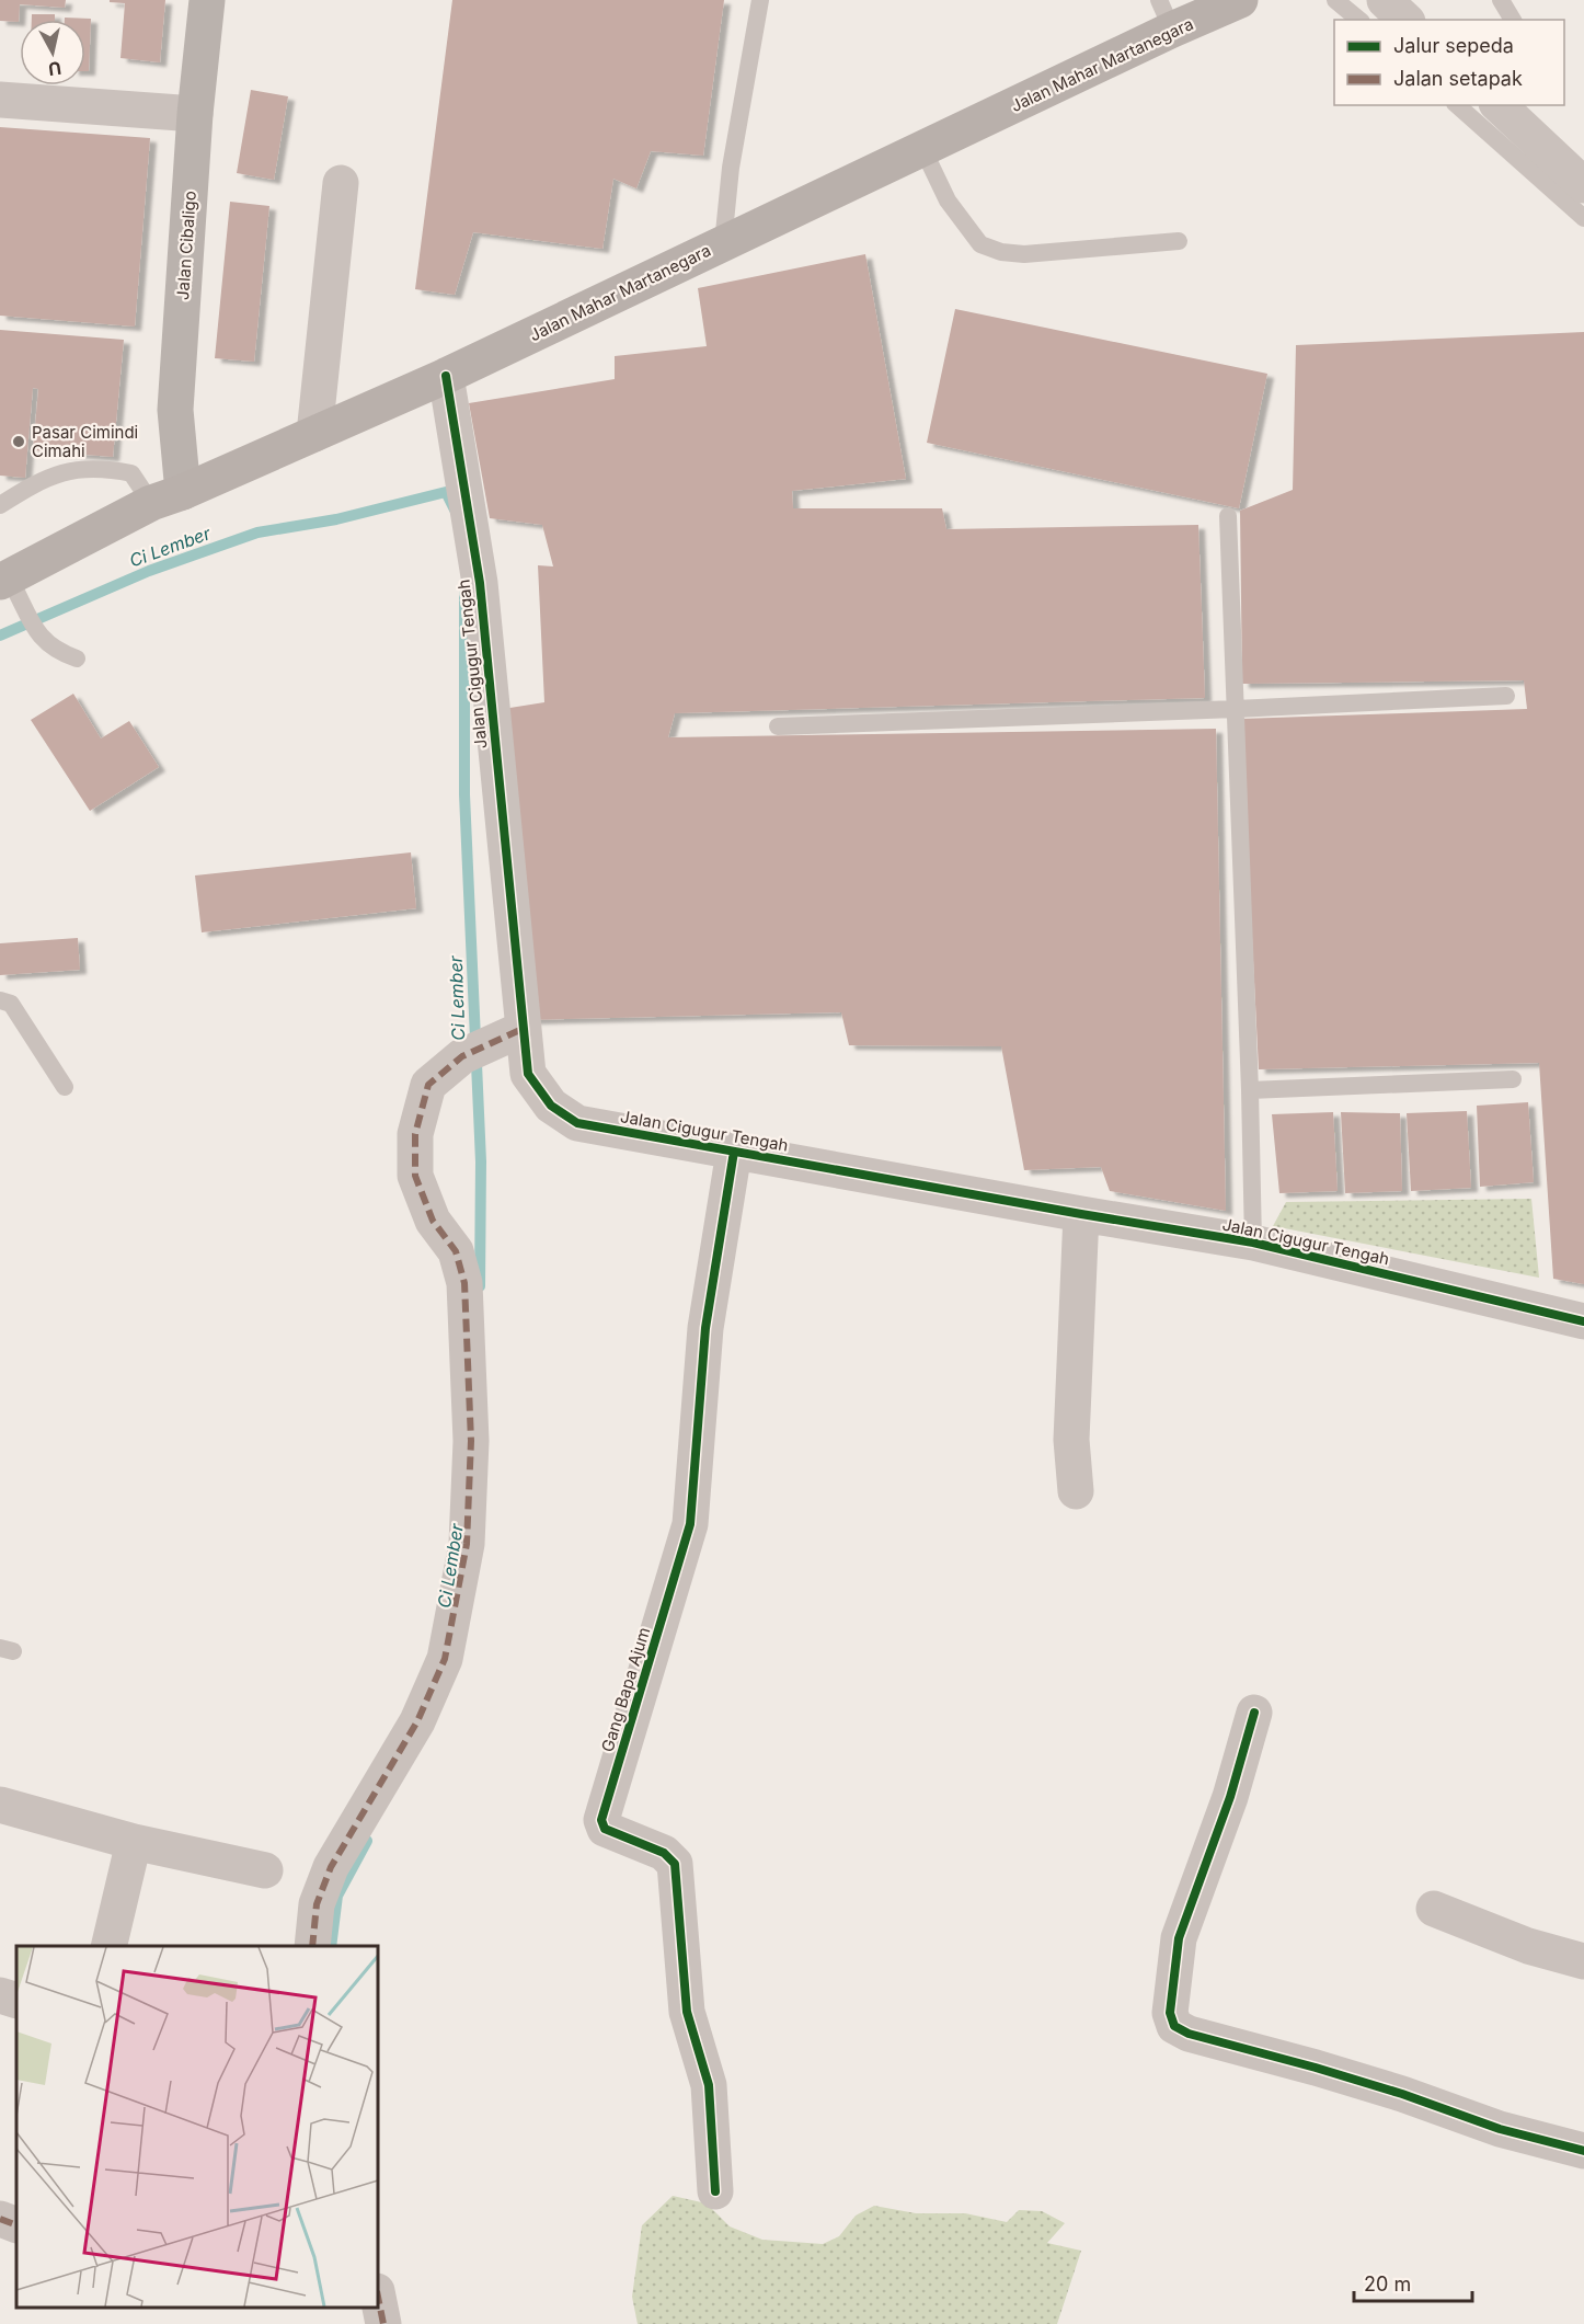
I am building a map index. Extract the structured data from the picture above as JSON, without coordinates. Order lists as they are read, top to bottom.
{
  "streets": {
    "main road": ["Jalan Mahar Martanegara", "Jalan Cibaligo"],
    "street": ["Jalan Cigugur Tengah", "Gang Bapa Ajum"]
  },
  "crossings": [
    ["Jalan Mahar Martanegara", "Jalan Cibaligo"],
    ["Jalan Mahar Martanegara", "Jalan Cigugur Tengah"],
    ["Jalan Cigugur Tengah", "Gang Bapa Ajum"]
  ],
  "water": ["Ci Lember"],
  "places": ["Pasar Cimindi Cimahi"],
  "legend": ["Jalur sepeda", "Jalan setapak"],
  "scale_bar": "20 m",
  "north": "bottom"
}
